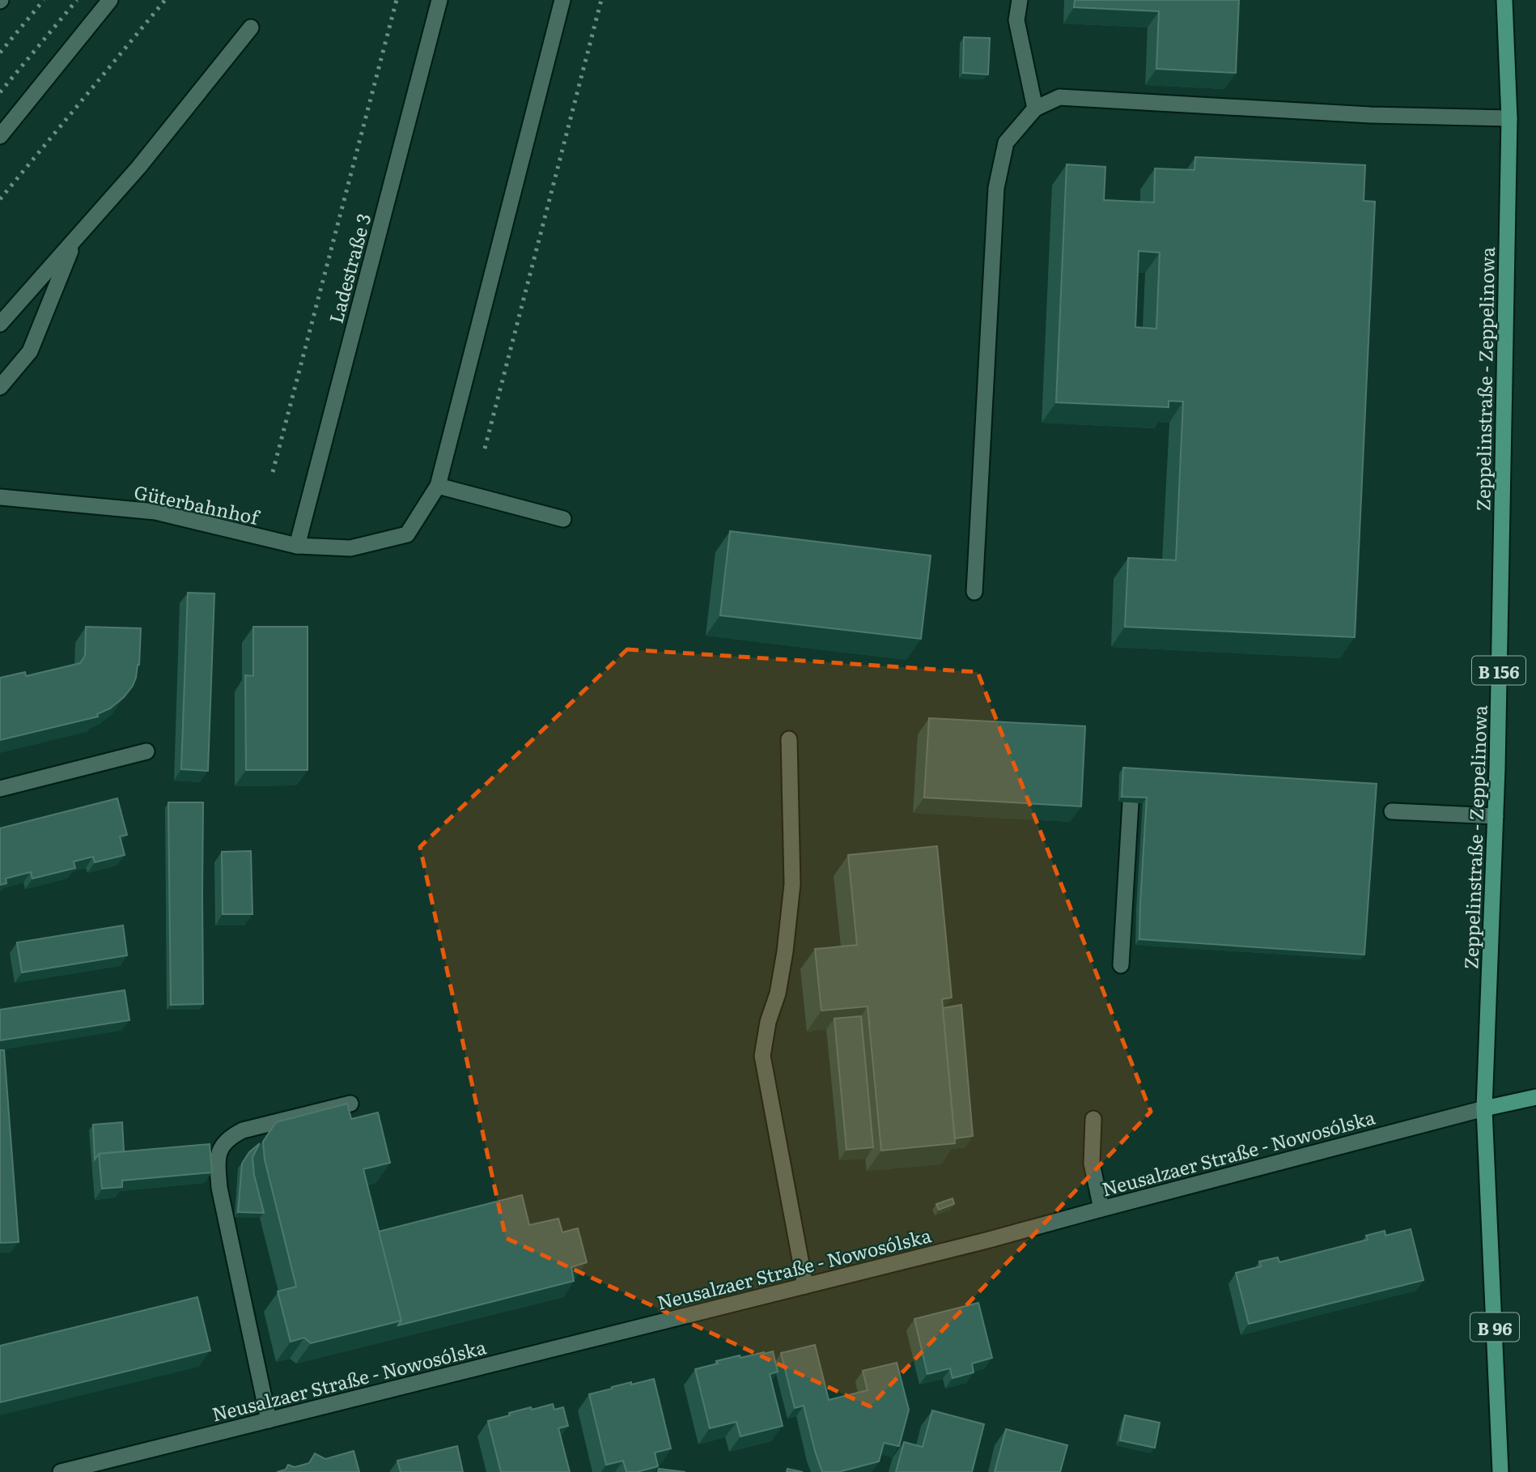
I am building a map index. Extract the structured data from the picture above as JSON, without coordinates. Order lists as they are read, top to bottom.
{
  "streets": {
    "main road": [
      "Ladestraße 3",
      "Zeppelinstraße - Zeppelinowa",
      "Güterbahnhof",
      "B 156",
      "Neusalzaer Straße - Nowosólska",
      "B 96"
    ]
  },
  "crossings": [
    ["Ladestraße 3", "Güterbahnhof"],
    ["Zeppelinstraße - Zeppelinowa", "Neusalzaer Straße - Nowosólska"]
  ]
}
